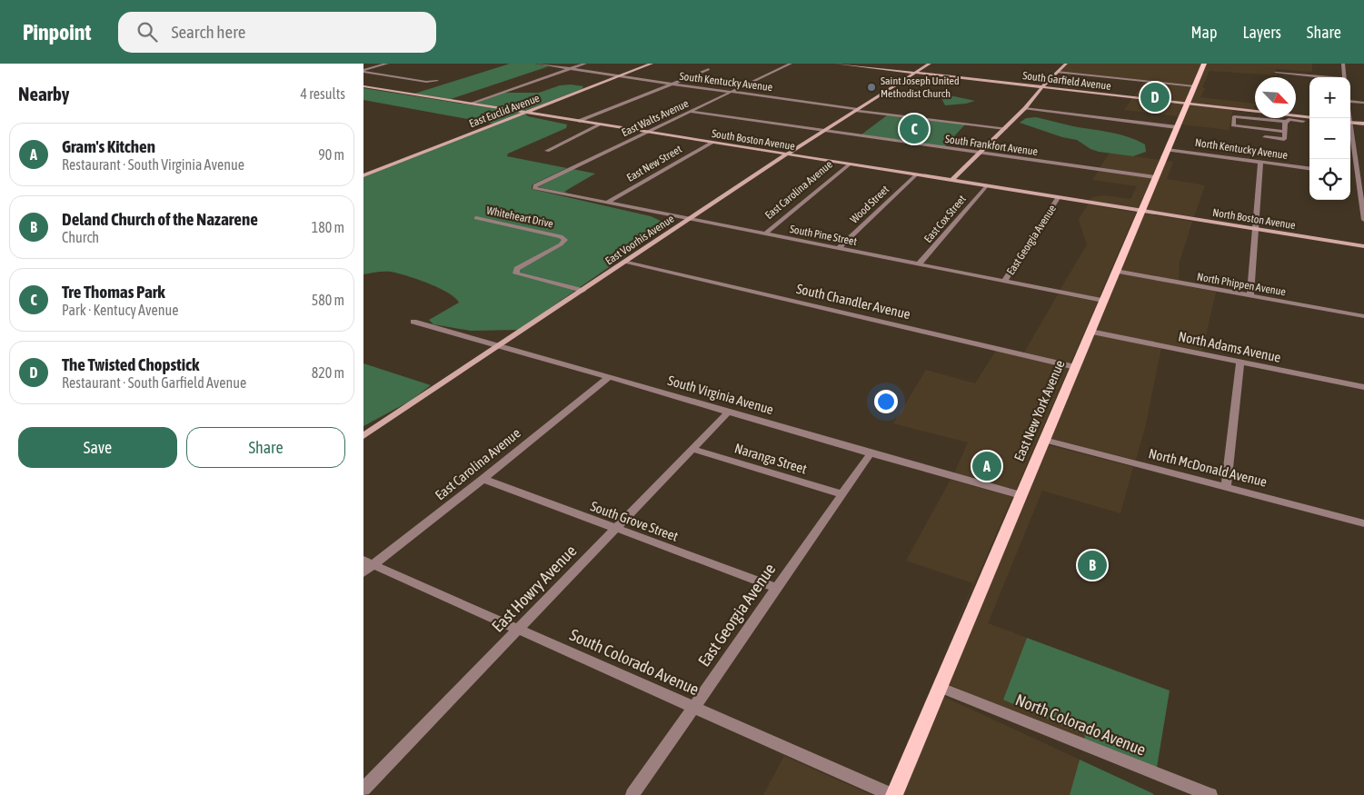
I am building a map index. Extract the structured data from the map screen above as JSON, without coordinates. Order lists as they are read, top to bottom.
{
  "streets": {
    "main road": ["East New York Avenue"],
    "street": [
      "South Garfield Avenue",
      "South Kentucky Avenue",
      "East Euclid Avenue",
      "East Walts Avenue",
      "South Boston Avenue",
      "South Frankfort Avenue",
      "North Kentucky Avenue",
      "East New Street",
      "East Carolina Avenue",
      "Wood Street",
      "Whiteheart Drive",
      "East Cox Street",
      "North Boston Avenue",
      "South Pine Street",
      "East Voorhis Avenue",
      "East Georgia Avenue",
      "North Phippen Avenue",
      "South Chandler Avenue",
      "North Adams Avenue",
      "South Virginia Avenue",
      "Naranga Street",
      "North McDonald Avenue",
      "South Grove Street",
      "East Howry Avenue",
      "South Colorado Avenue",
      "North Colorado Avenue"
    ]
  },
  "crossings": [
    ["South Garfield Avenue", "East Voorhis Avenue"],
    ["South Garfield Avenue", "East New York Avenue"],
    ["South Kentucky Avenue", "East Euclid Avenue"],
    ["South Kentucky Avenue", "East Walts Avenue"],
    ["South Kentucky Avenue", "East Voorhis Avenue"],
    ["East Euclid Avenue", "South Boston Avenue"],
    ["East Walts Avenue", "South Boston Avenue"],
    ["East Walts Avenue", "South Frankfort Avenue"],
    ["East Walts Avenue", "South Pine Street"],
    ["South Boston Avenue", "East New Street"],
    ["South Boston Avenue", "East Carolina Avenue"],
    ["South Boston Avenue", "Wood Street"],
    ["South Boston Avenue", "East Cox Street"],
    ["South Boston Avenue", "North Boston Avenue"],
    ["South Boston Avenue", "East Voorhis Avenue"],
    ["South Boston Avenue", "East Georgia Avenue"],
    ["South Boston Avenue", "East New York Avenue"],
    ["South Frankfort Avenue", "East Voorhis Avenue"],
    ["South Frankfort Avenue", "East New York Avenue"],
    ["North Kentucky Avenue", "East New York Avenue"],
    ["East New Street", "South Pine Street"],
    ["East Carolina Avenue", "South Pine Street"],
    ["East Carolina Avenue", "South Virginia Avenue"],
    ["East Carolina Avenue", "South Grove Street"],
    ["East Carolina Avenue", "South Colorado Avenue"],
    ["Wood Street", "South Pine Street"],
    ["Whiteheart Drive", "East Voorhis Avenue"],
    ["East Cox Street", "South Pine Street"],
    ["North Boston Avenue", "East New York Avenue"],
    ["South Pine Street", "East Voorhis Avenue"],
    ["South Pine Street", "East Georgia Avenue"],
    ["South Pine Street", "East New York Avenue"],
    ["East Voorhis Avenue", "South Chandler Avenue"],
    ["East Voorhis Avenue", "South Virginia Avenue"],
    ["East Georgia Avenue", "South Virginia Avenue"],
    ["East Georgia Avenue", "Naranga Street"],
    ["East Georgia Avenue", "South Grove Street"],
    ["East Georgia Avenue", "South Colorado Avenue"],
    ["North Phippen Avenue", "East New York Avenue"],
    ["South Chandler Avenue", "East New York Avenue"],
    ["North Adams Avenue", "East New York Avenue"],
    ["South Virginia Avenue", "East New York Avenue"],
    ["South Virginia Avenue", "East Howry Avenue"],
    ["East New York Avenue", "North McDonald Avenue"],
    ["East New York Avenue", "South Colorado Avenue"],
    ["East New York Avenue", "North Colorado Avenue"],
    ["Naranga Street", "East Howry Avenue"],
    ["South Grove Street", "East Howry Avenue"],
    ["East Howry Avenue", "South Colorado Avenue"]
  ],
  "places": ["Saint Joseph United Methodist Church"],
  "north": "bottom right",
  "page": {
    "header": "Pinpoint",
    "search": "Search here",
    "nav": ["Map", "Layers", "Share"],
    "heading": ["Nearby", "4 results"],
    "map_buttons": ["+", "−"],
    "pins": [
      "D",
      "C",
      "A",
      "B"
    ],
    "list": [
      {
        "mark": "A",
        "name": "Gram's Kitchen",
        "note": "Restaurant · South Virginia Avenue",
        "value": "90 m"
      },
      {
        "mark": "B",
        "name": "Deland Church of the Nazarene",
        "note": "Church",
        "value": "180 m"
      },
      {
        "mark": "C",
        "name": "Tre Thomas Park",
        "note": "Park · Kentucy Avenue",
        "value": "580 m"
      },
      {
        "mark": "D",
        "name": "The Twisted Chopstick",
        "note": "Restaurant · South Garfield Avenue",
        "value": "820 m"
      }
    ],
    "buttons": ["Save", "Share"]
  }
}
